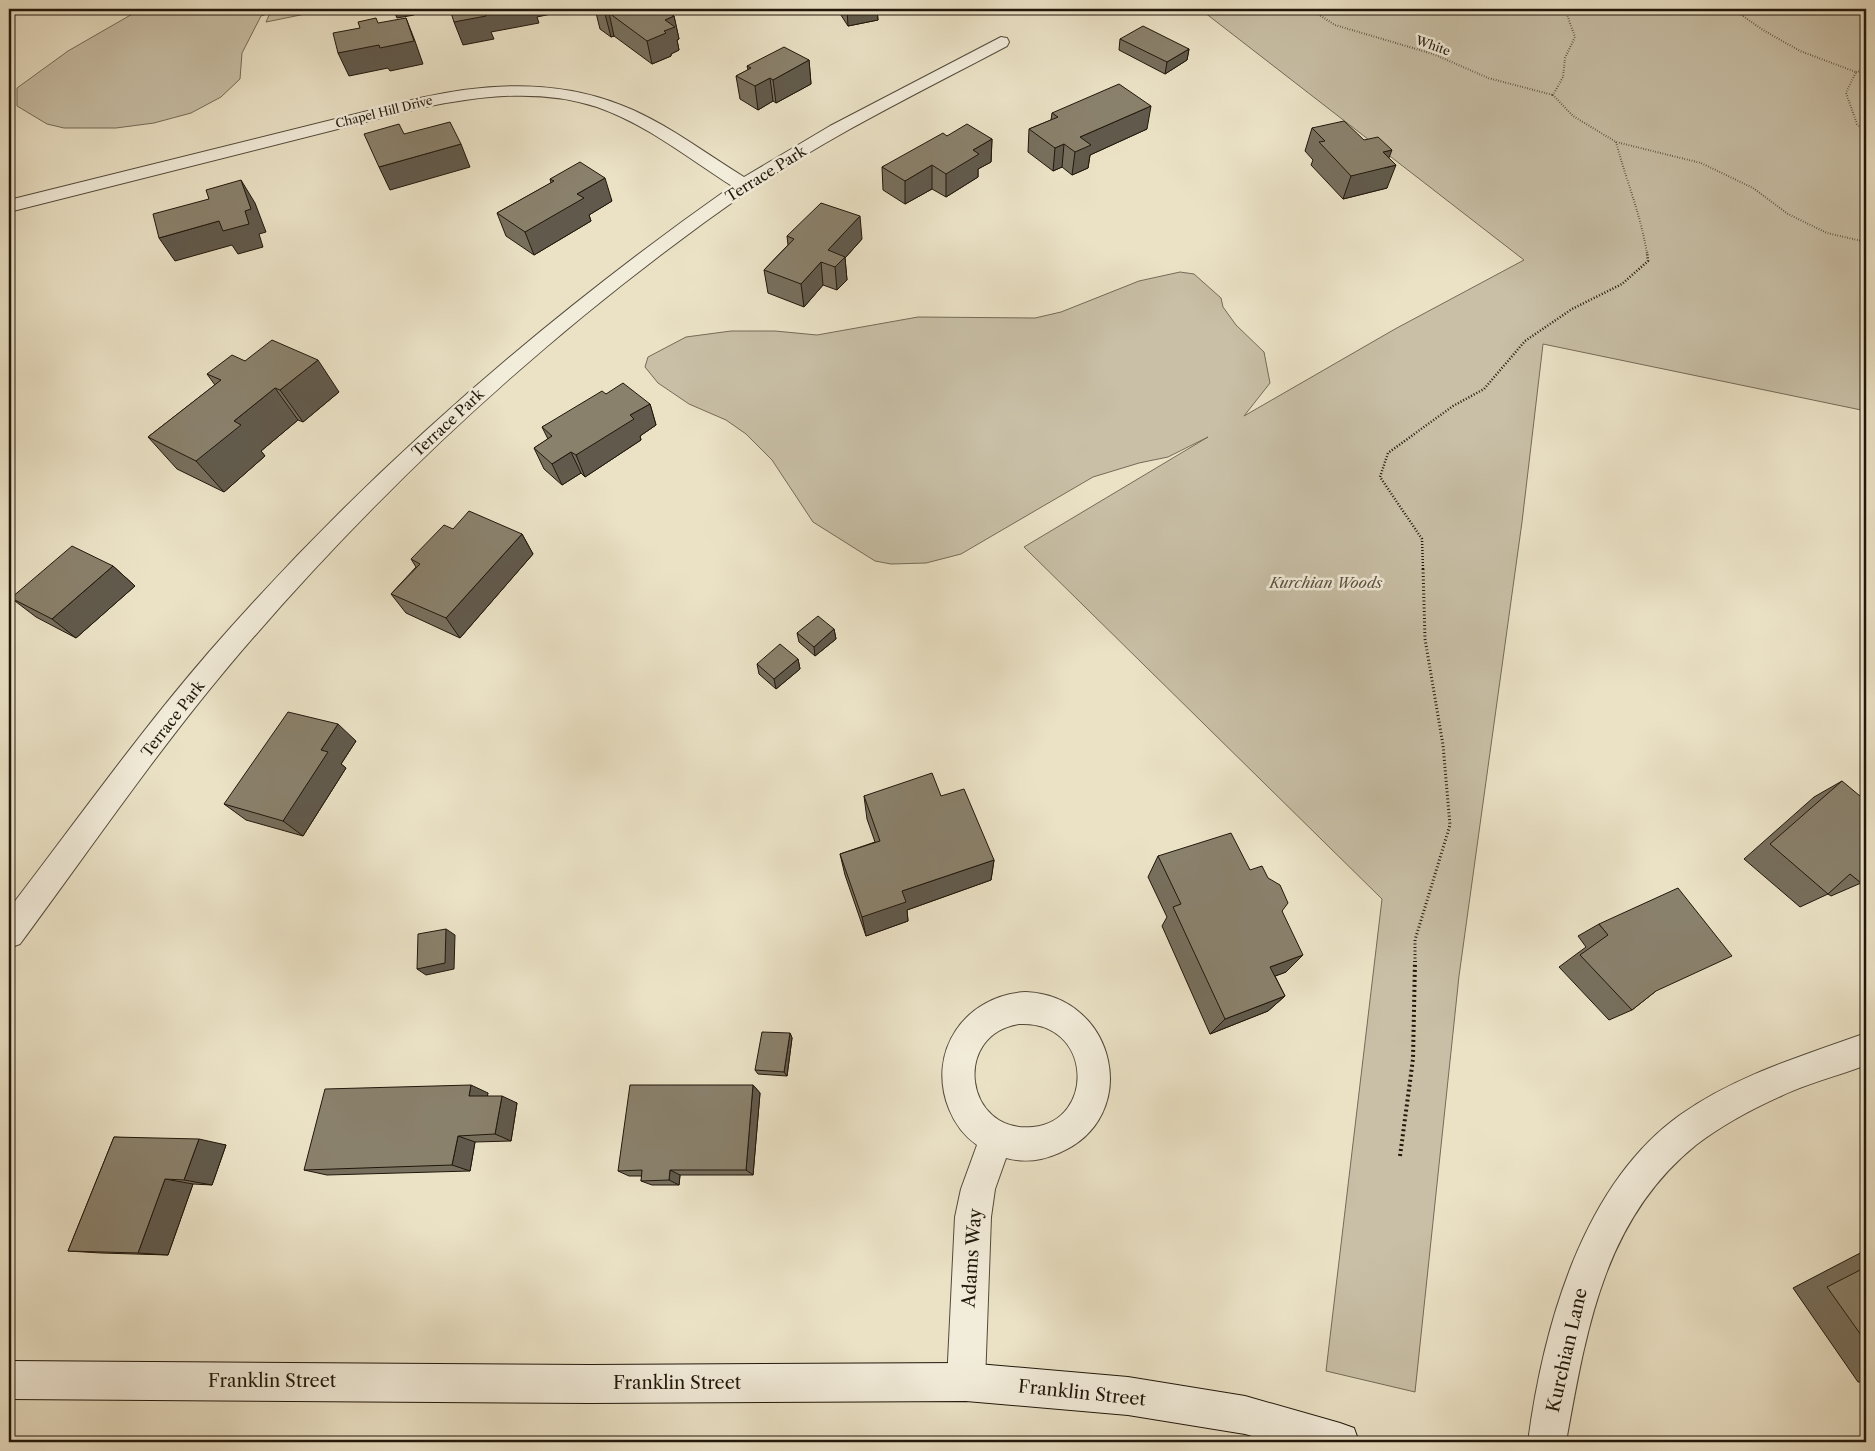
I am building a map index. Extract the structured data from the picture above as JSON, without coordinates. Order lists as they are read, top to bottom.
{
  "streets": {
    "street": [
      "Chapel Hill Drive",
      "Terrace Park",
      "Adams Way",
      "Kurchian Lane",
      "Franklin Street"
    ],
    "path": ["White"]
  },
  "crossings": [
    ["Chapel Hill Drive", "Terrace Park"],
    ["Adams Way", "Franklin Street"]
  ],
  "parks": ["Kurchian Woods"]
}
